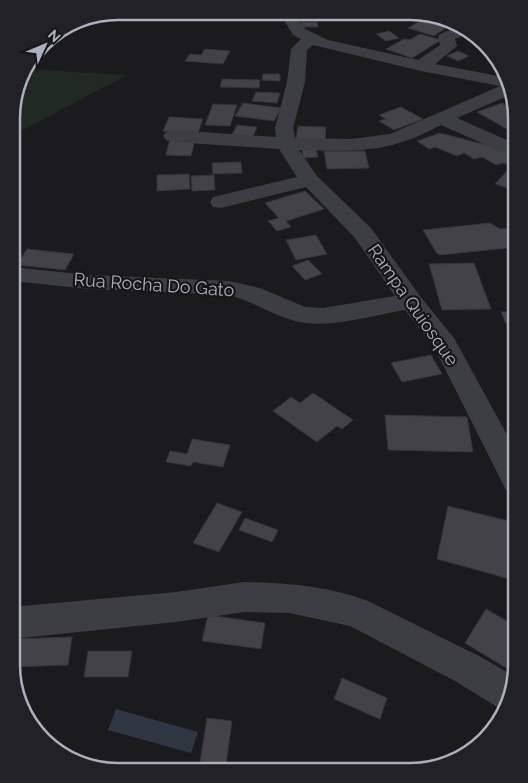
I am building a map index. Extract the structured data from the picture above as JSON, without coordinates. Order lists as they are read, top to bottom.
{
  "streets": {
    "street": ["Rua Rocha Do Gato", "Rampa Quiosque"]
  },
  "crossings": [
    ["Rua Rocha Do Gato", "Rampa Quiosque"]
  ],
  "north": "top right"
}
